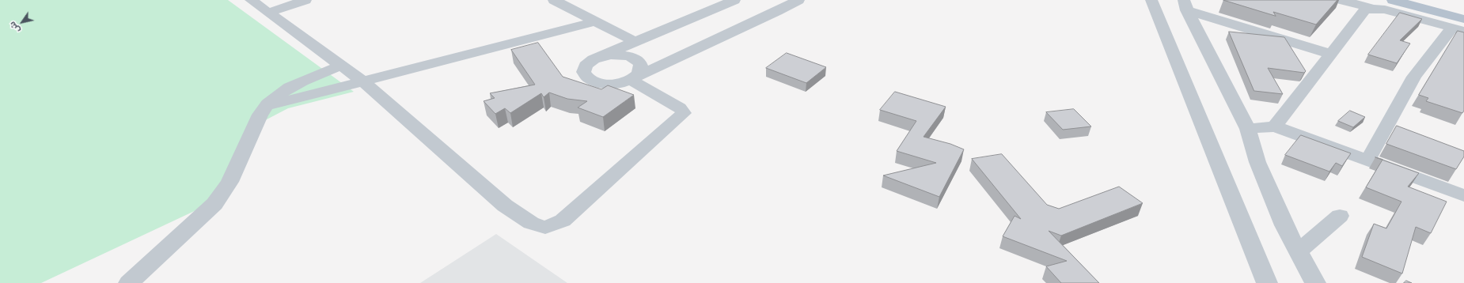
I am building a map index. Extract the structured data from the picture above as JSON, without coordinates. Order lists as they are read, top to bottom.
{
  "north": "bottom left"
}
